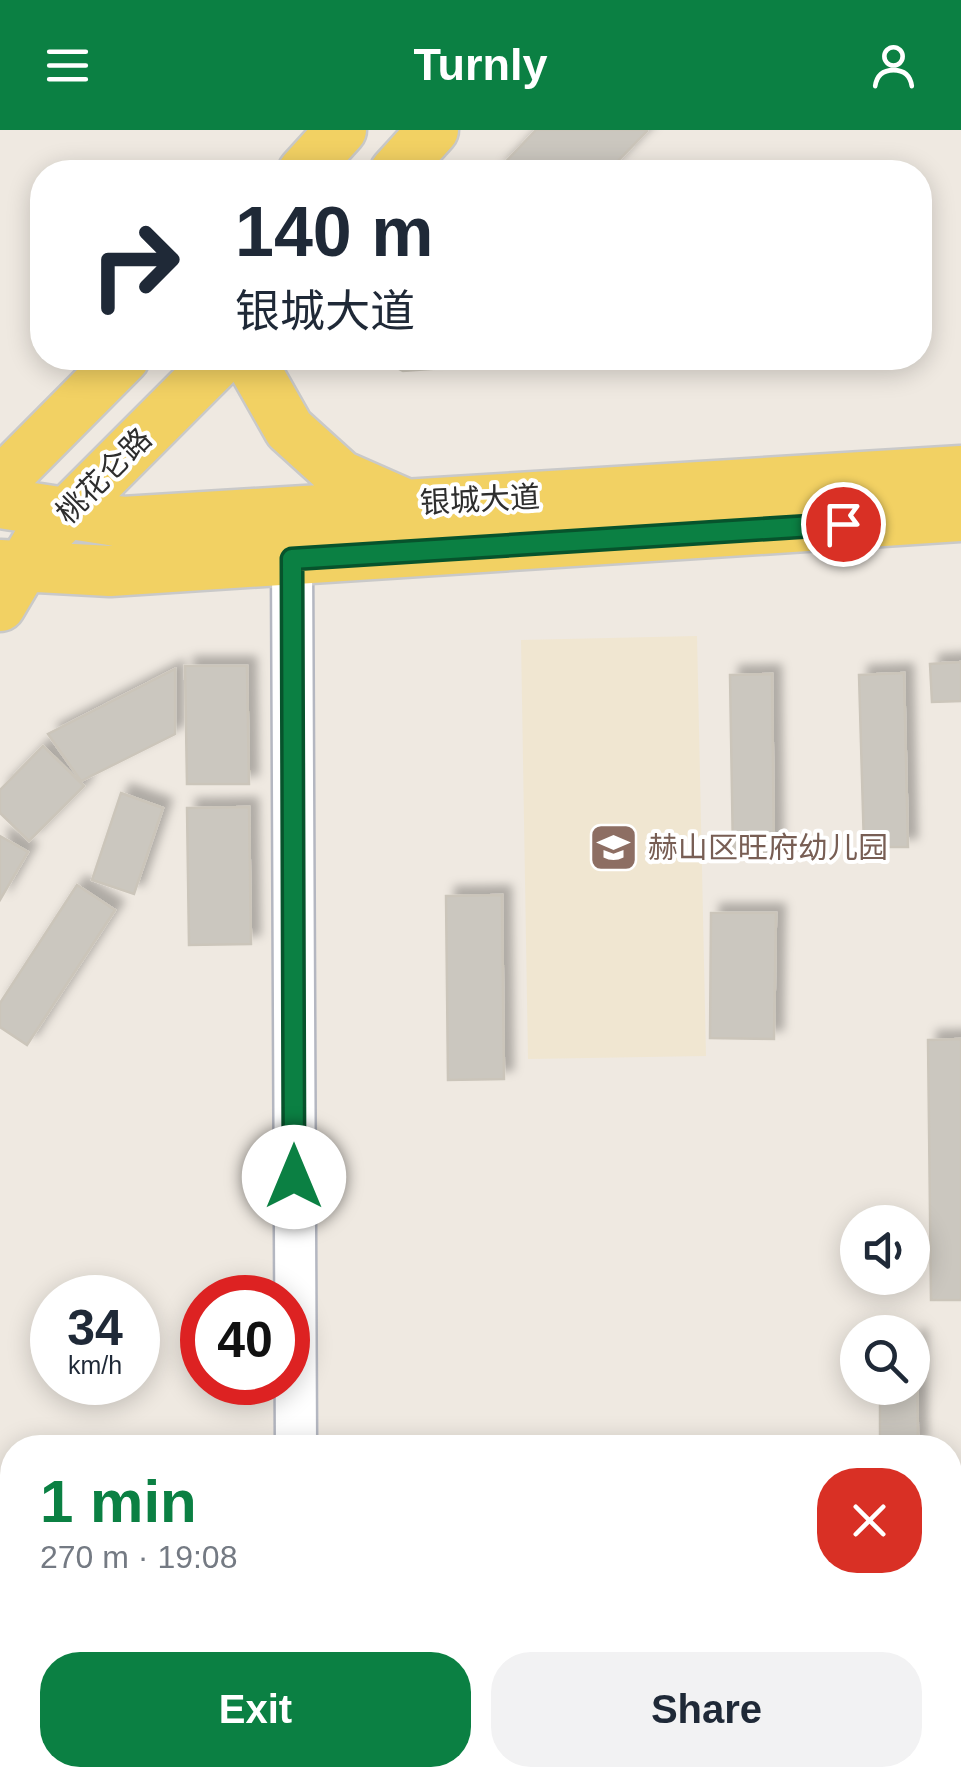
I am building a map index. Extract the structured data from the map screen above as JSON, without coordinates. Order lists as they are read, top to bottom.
{
  "streets": {
    "main road": ["桃花仑路", "银城大道"]
  },
  "crossings": [
    ["桃花仑路", "银城大道"]
  ],
  "places": {
    "school or university": ["赫山区旺府幼儿园"]
  },
  "page": {
    "header": "Turnly",
    "turn": ["140 m", "银城大道"],
    "speed": "34 km/h",
    "limit": "40",
    "heading": ["1 min", "270 m · 19:08"],
    "buttons": ["Exit", "Share"]
  }
}
